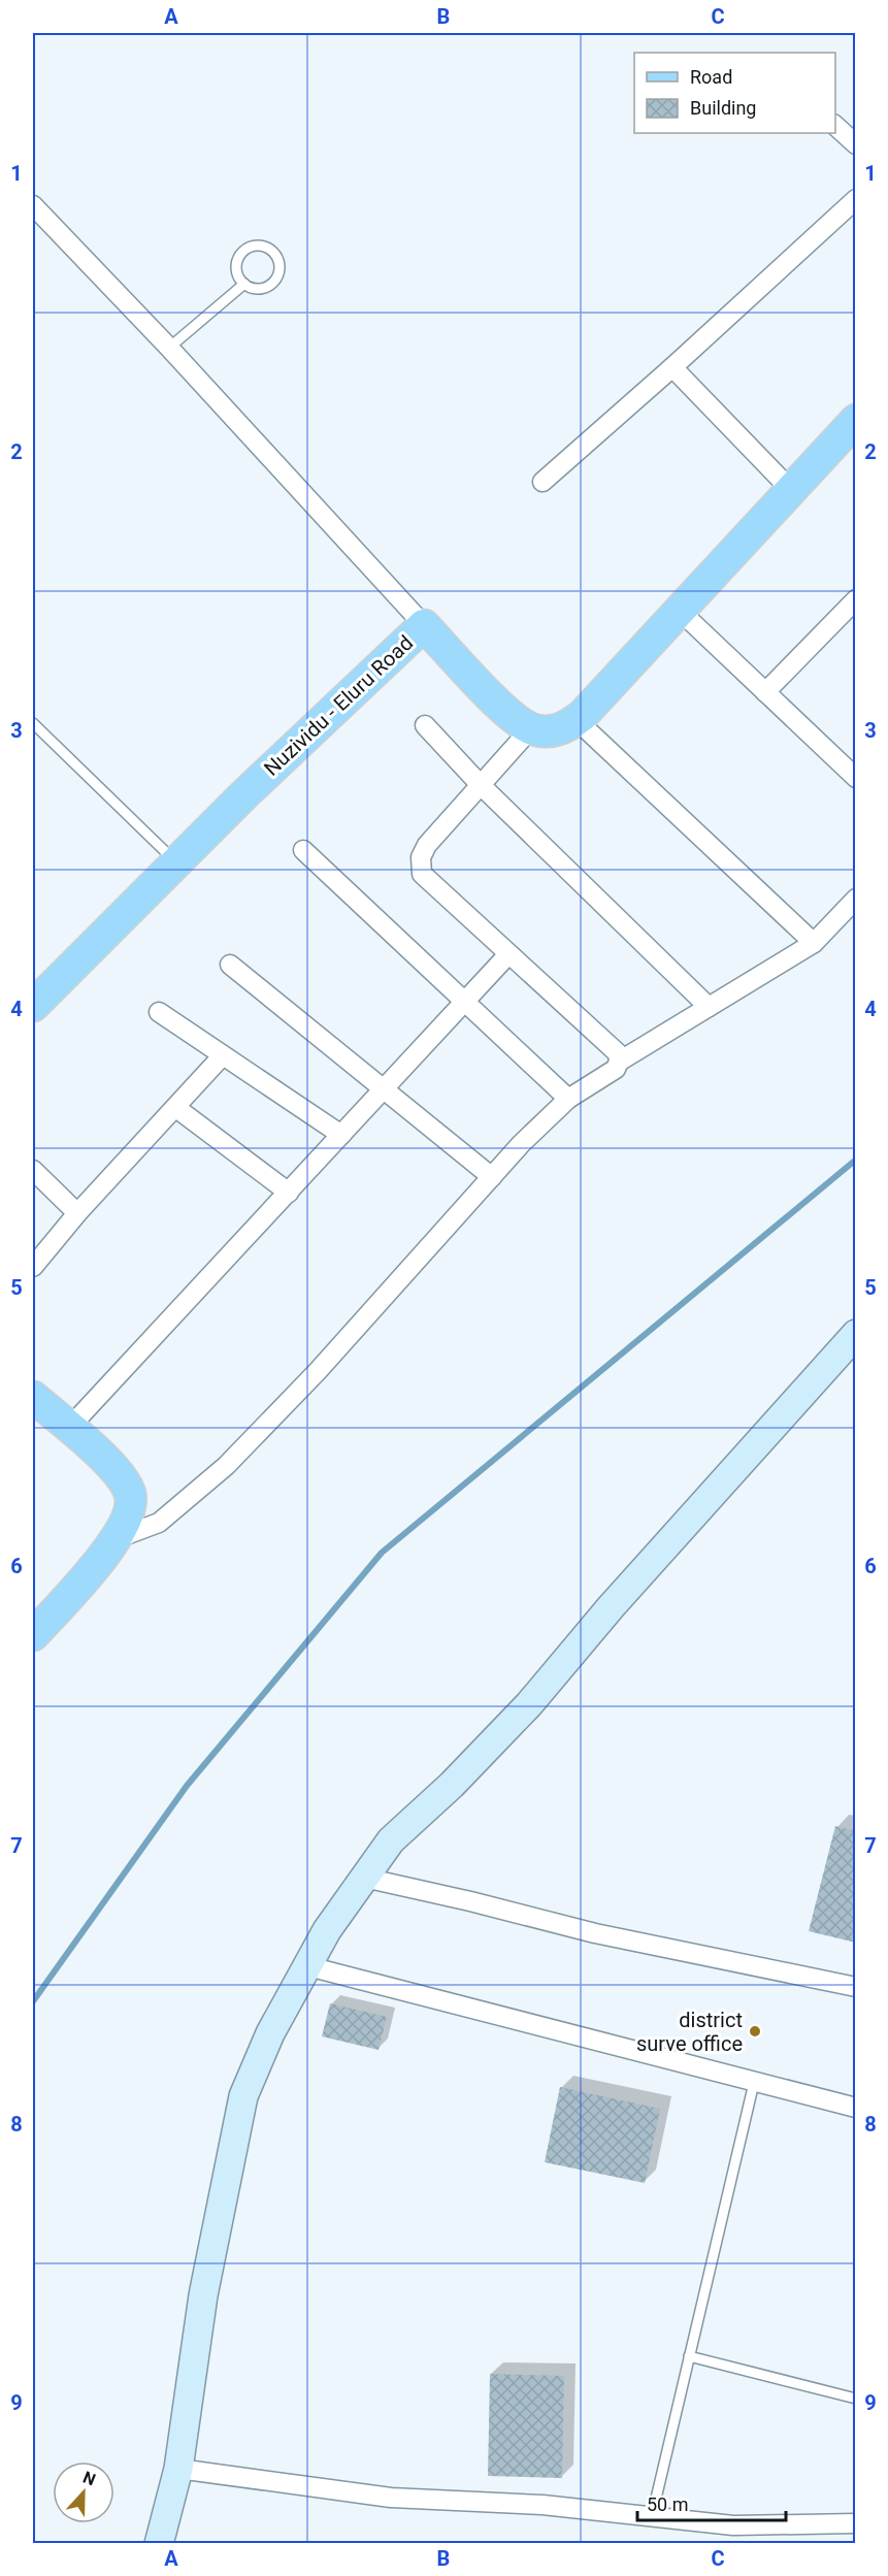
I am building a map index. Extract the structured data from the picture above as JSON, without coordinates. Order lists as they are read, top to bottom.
{
  "streets": {
    "main road": ["Nuzividu - Eluru Road"]
  },
  "places": ["district surve office"],
  "legend": ["Road", "Building"],
  "scale_bar": "50 m",
  "north": "top",
  "grid": {
    "columns": ["A", "B", "C"],
    "rows": [
      "1",
      "2",
      "3",
      "4",
      "5",
      "6",
      "7",
      "8",
      "9"
    ]
  }
}
